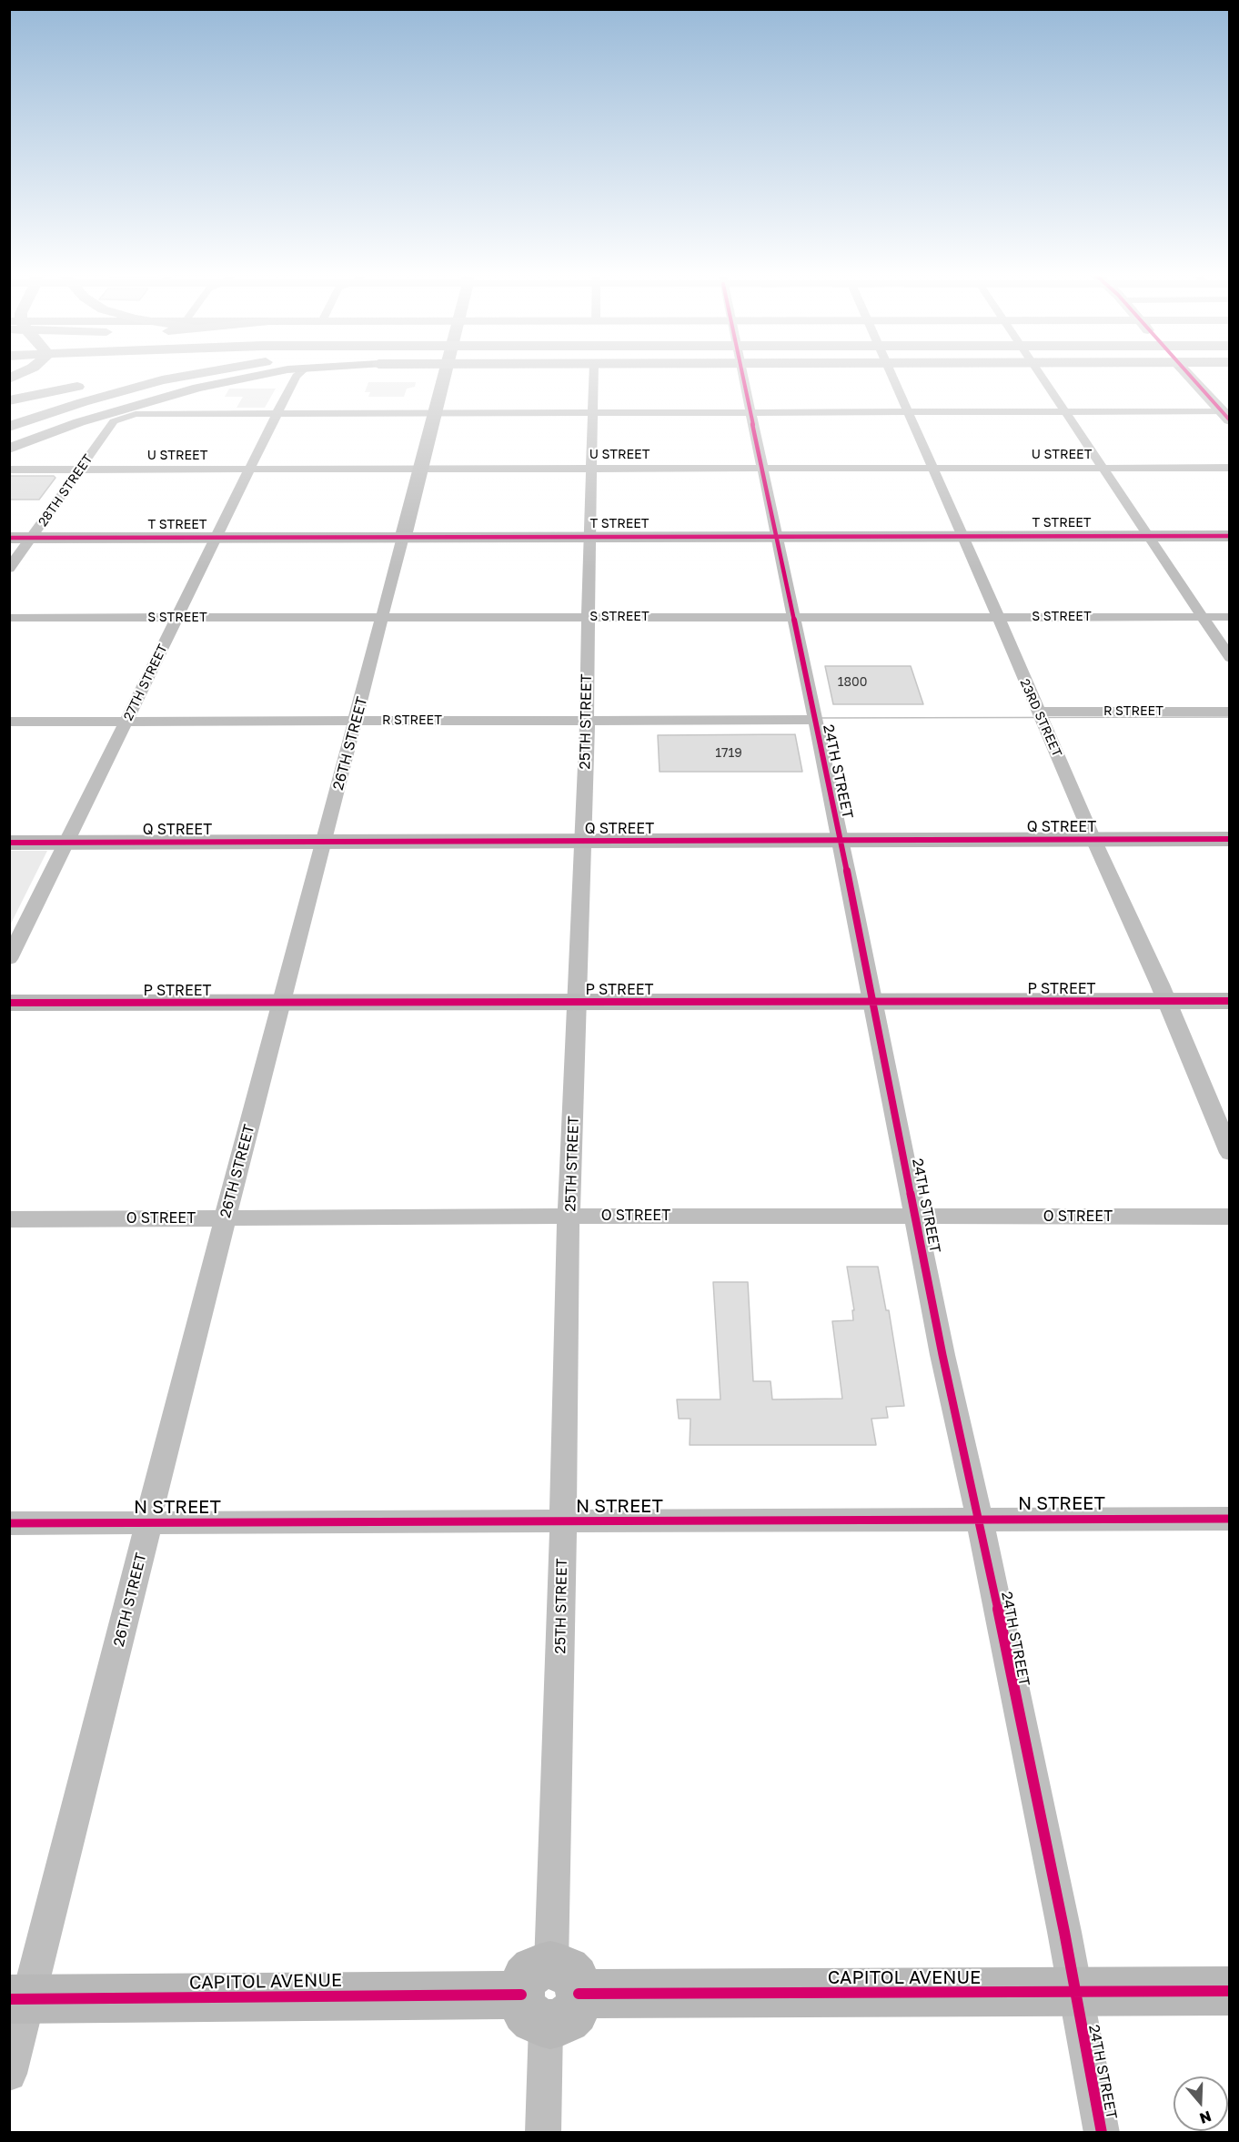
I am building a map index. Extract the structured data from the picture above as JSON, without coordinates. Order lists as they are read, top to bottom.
{
  "streets": {
    "main road": [
      "T STREET",
      "26TH STREET",
      "Q STREET",
      "P STREET",
      "CAPITOL AVENUE"
    ],
    "street": [
      "U STREET",
      "28TH STREET",
      "S STREET",
      "27TH STREET",
      "R STREET",
      "23RD STREET",
      "25TH STREET",
      "24TH STREET",
      "O STREET",
      "N STREET"
    ]
  },
  "crossings": [
    ["U STREET", "28TH STREET"],
    ["U STREET", "27TH STREET"],
    ["U STREET", "23RD STREET"],
    ["U STREET", "25TH STREET"],
    ["U STREET", "26TH STREET"],
    ["U STREET", "24TH STREET"],
    ["28TH STREET", "T STREET"],
    ["28TH STREET", "27TH STREET"],
    ["T STREET", "27TH STREET"],
    ["T STREET", "23RD STREET"],
    ["T STREET", "25TH STREET"],
    ["T STREET", "26TH STREET"],
    ["T STREET", "24TH STREET"],
    ["S STREET", "27TH STREET"],
    ["S STREET", "23RD STREET"],
    ["S STREET", "25TH STREET"],
    ["S STREET", "26TH STREET"],
    ["S STREET", "24TH STREET"],
    ["27TH STREET", "R STREET"],
    ["27TH STREET", "Q STREET"],
    ["R STREET", "23RD STREET"],
    ["R STREET", "25TH STREET"],
    ["R STREET", "26TH STREET"],
    ["R STREET", "24TH STREET"],
    ["23RD STREET", "Q STREET"],
    ["23RD STREET", "P STREET"],
    ["25TH STREET", "Q STREET"],
    ["25TH STREET", "P STREET"],
    ["25TH STREET", "O STREET"],
    ["25TH STREET", "N STREET"],
    ["25TH STREET", "CAPITOL AVENUE"],
    ["26TH STREET", "Q STREET"],
    ["26TH STREET", "P STREET"],
    ["26TH STREET", "O STREET"],
    ["26TH STREET", "N STREET"],
    ["26TH STREET", "CAPITOL AVENUE"],
    ["24TH STREET", "Q STREET"],
    ["24TH STREET", "P STREET"],
    ["24TH STREET", "O STREET"],
    ["24TH STREET", "N STREET"],
    ["24TH STREET", "CAPITOL AVENUE"]
  ],
  "house_numbers": ["1800", "1719"],
  "north": "bottom"
}
